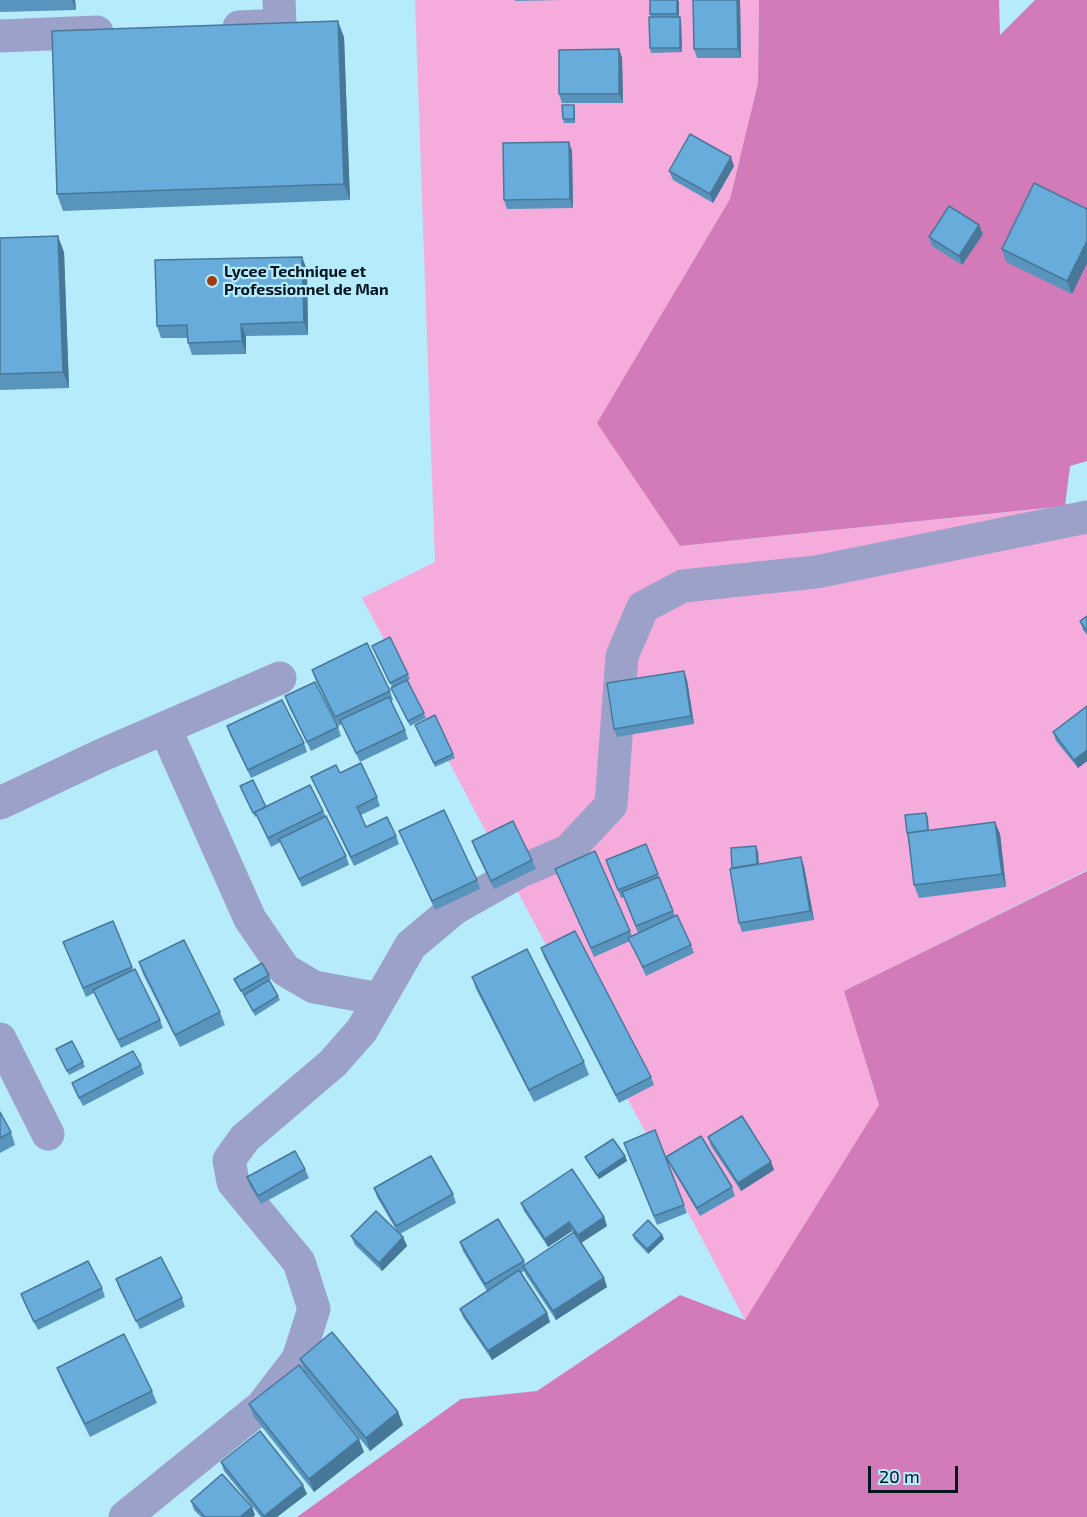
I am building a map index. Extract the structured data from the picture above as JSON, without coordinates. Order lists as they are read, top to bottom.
{
  "places": ["Lycee Technique et Professionnel de Man"],
  "scale_bar": "20 m"
}
